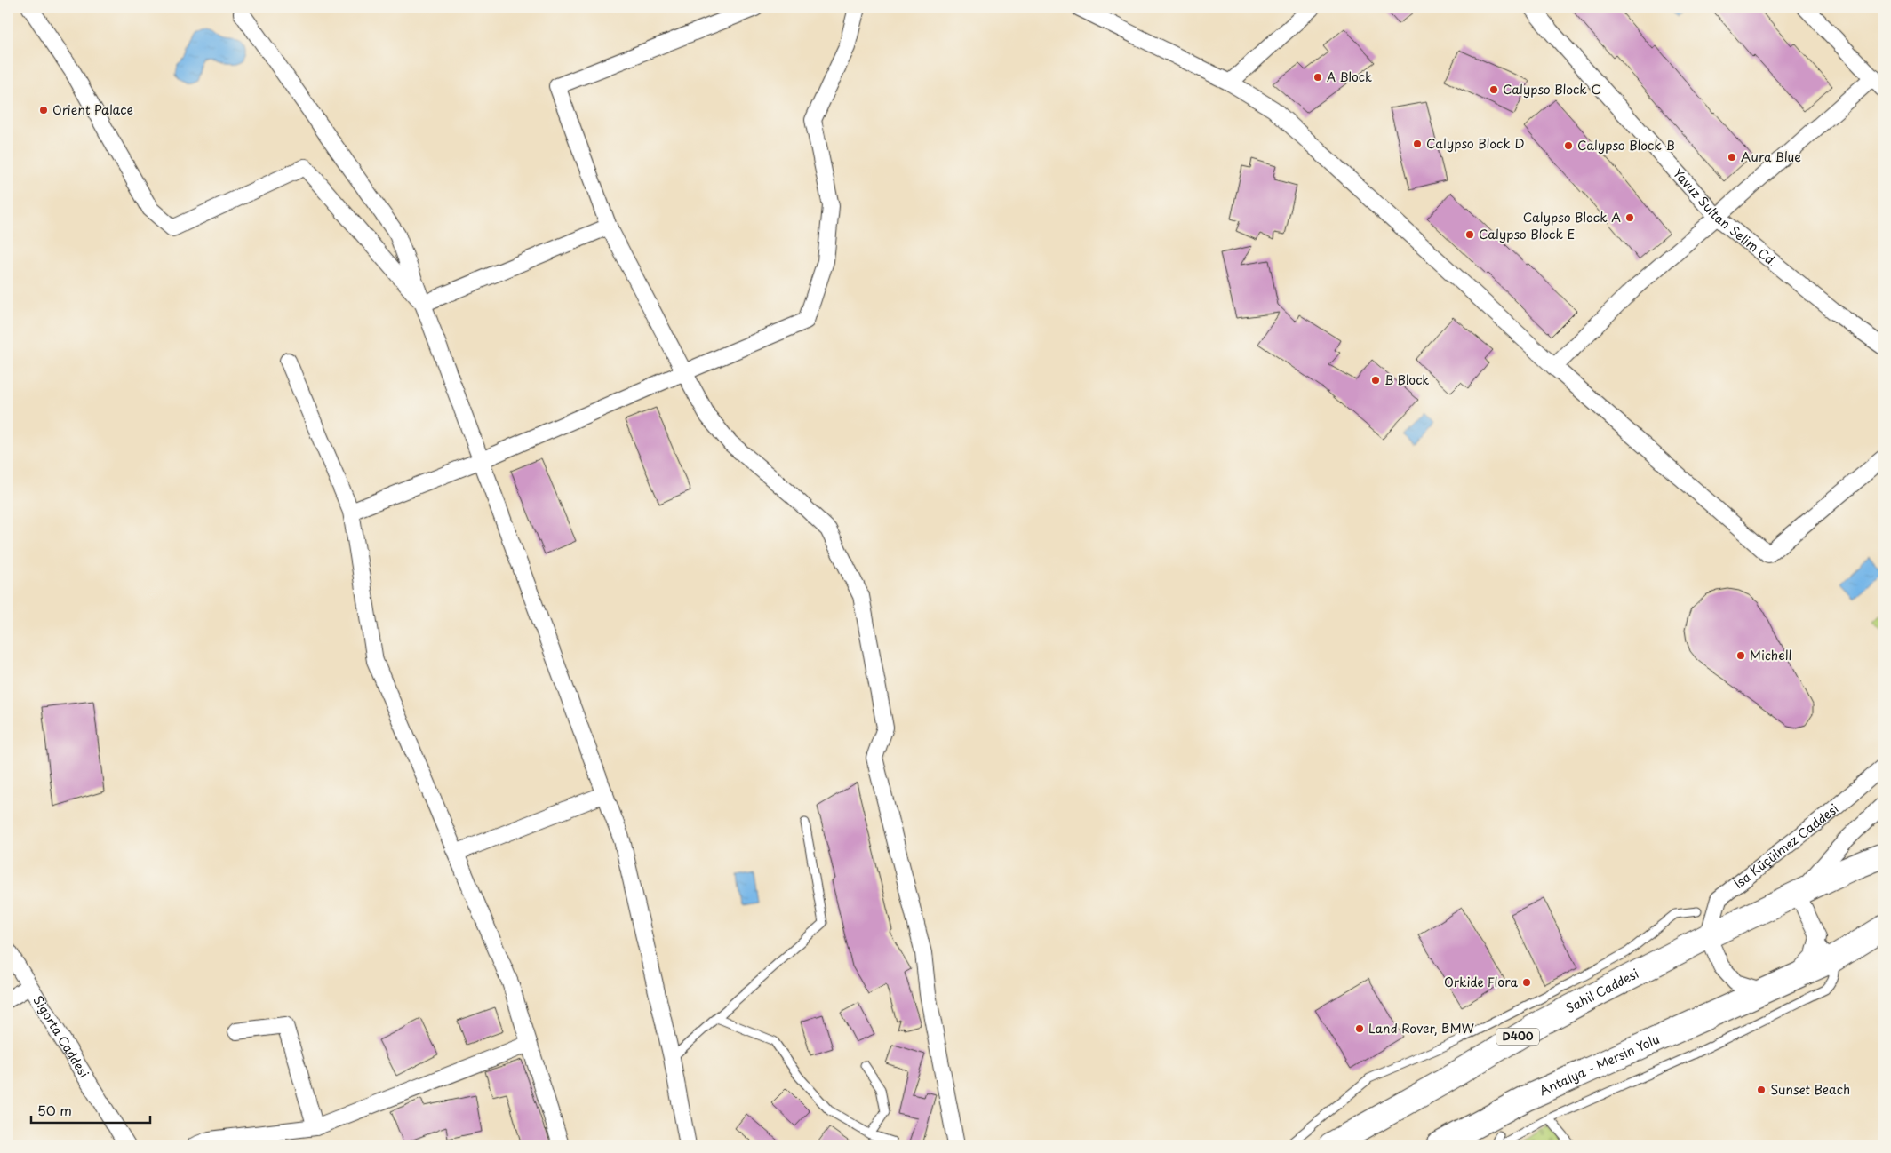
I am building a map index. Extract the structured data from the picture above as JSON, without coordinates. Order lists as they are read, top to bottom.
{
  "streets": {
    "highway": ["Sahil Caddesi", "D400", "Antalya - Mersin Yolu"],
    "street": ["Yavuz Sultan Selim Cd.", "İsa Küçülmez Caddesi", "Sigorta Caddesi"]
  },
  "crossings": [
    ["İsa Küçülmez Caddesi", "Sahil Caddesi"]
  ],
  "places": [
    "A Block",
    "Calypso Block C",
    "Orient Palace",
    "Calypso Block D",
    "Calypso Block B",
    "Aura Blue",
    "Calypso Block A",
    "Calypso Block E",
    "B Block",
    "Michell",
    "Orkide Flora",
    "Land Rover, BMW",
    "Sunset Beach"
  ],
  "scale_bar": "50 m"
}
